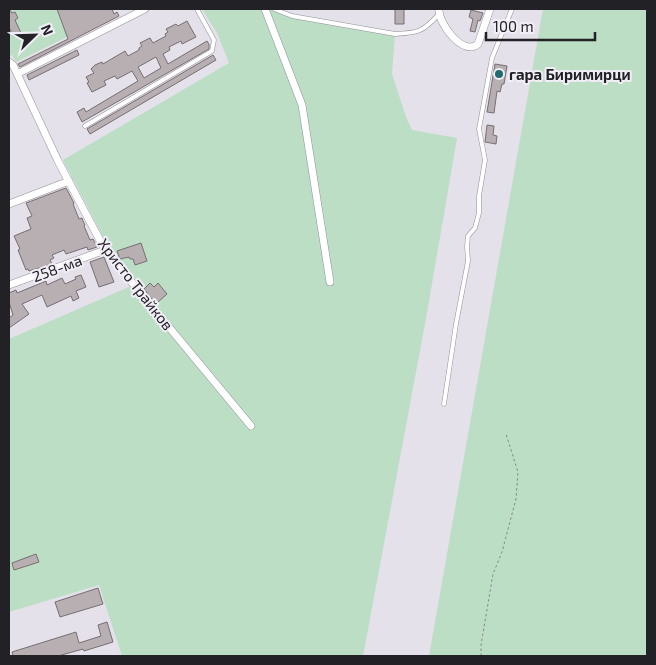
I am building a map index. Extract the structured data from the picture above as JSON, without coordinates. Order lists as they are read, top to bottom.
{
  "streets": {
    "street": ["258-ма", "Христо Трайков"]
  },
  "crossings": [
    ["258-ма", "Христо Трайков"]
  ],
  "places": ["гара Биримирци"],
  "scale_bar": "100 m",
  "north": "top right"
}
